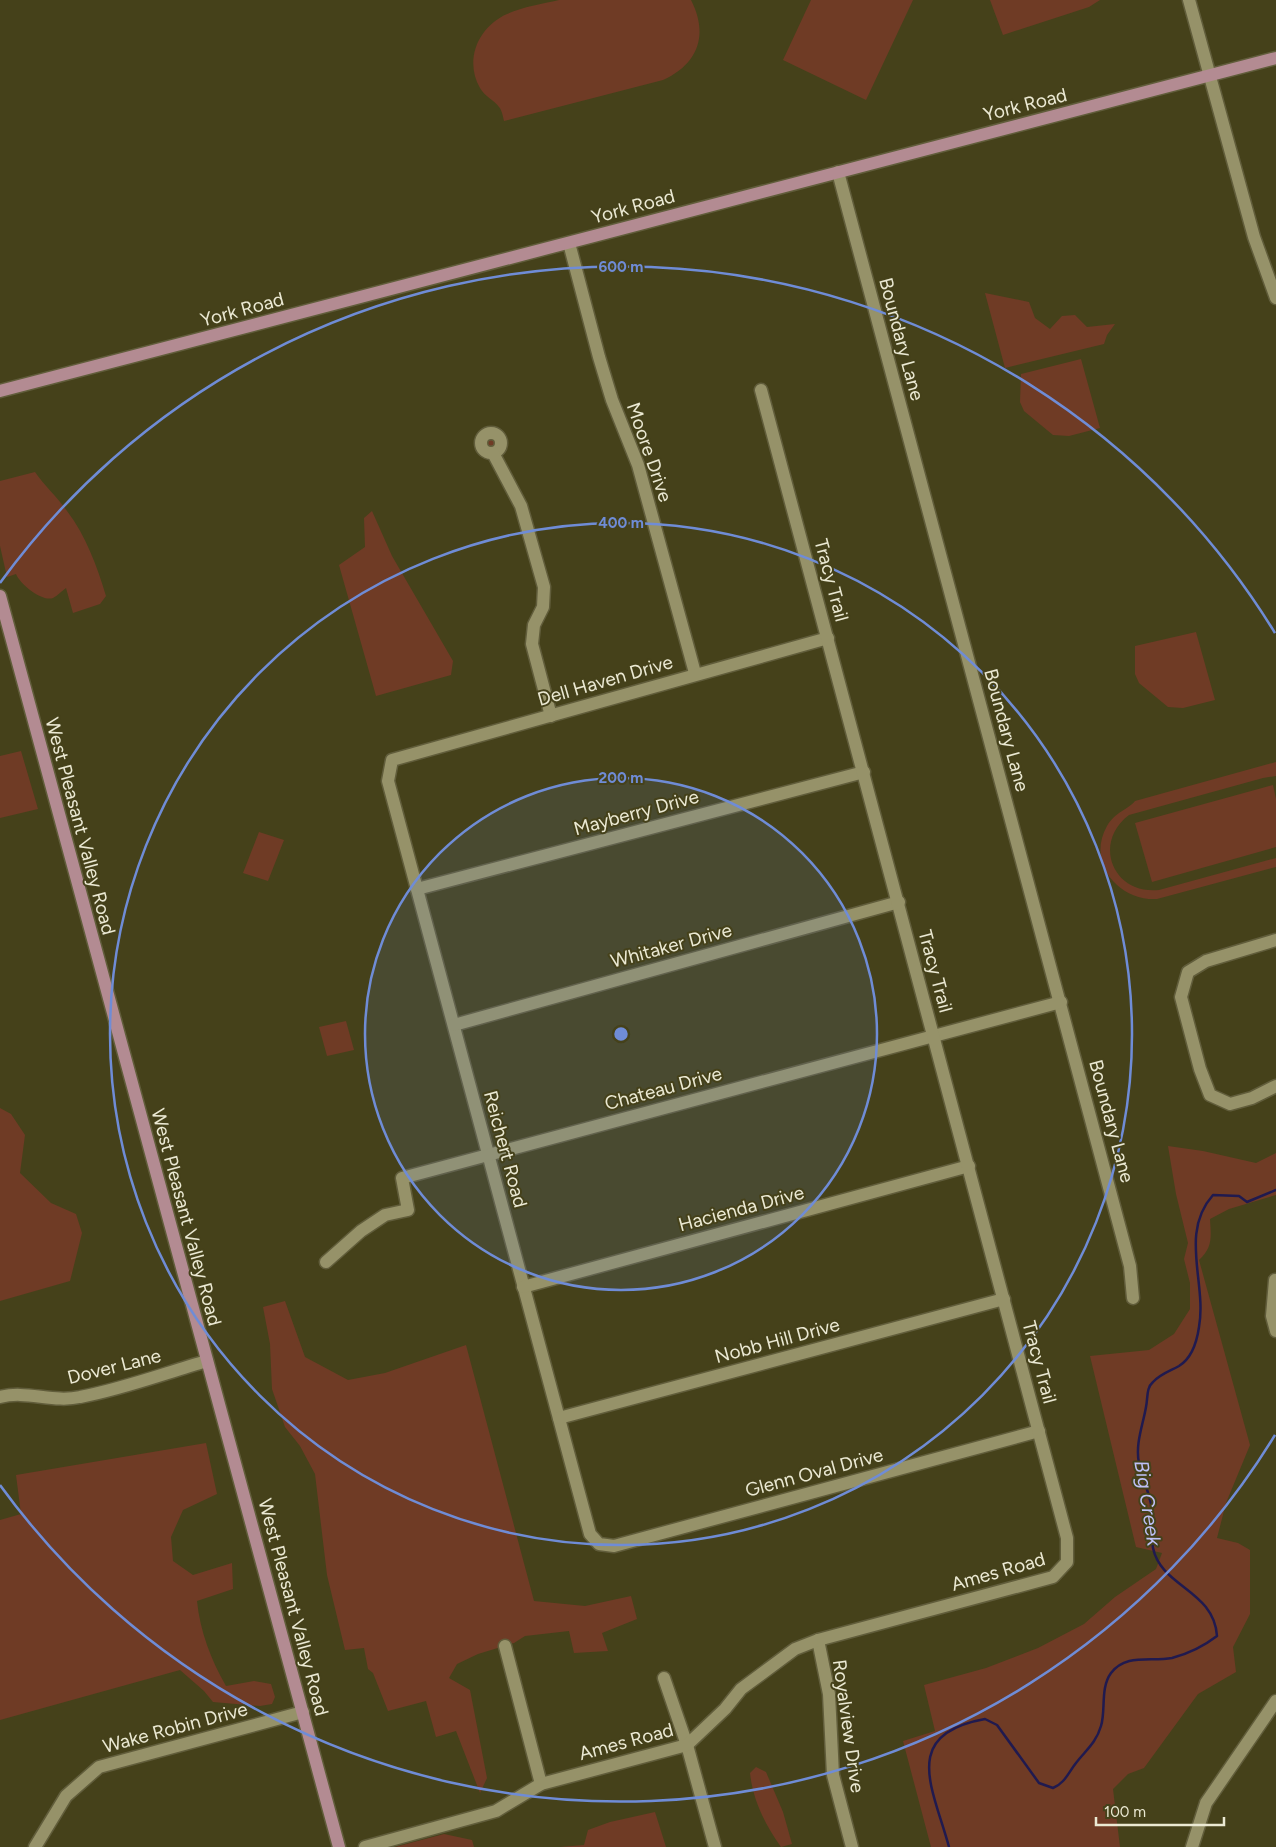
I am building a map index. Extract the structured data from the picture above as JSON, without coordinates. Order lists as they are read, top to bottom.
{
  "streets": {
    "main road": ["York Road", "West Pleasant Valley Road"],
    "street": [
      "Boundary Lane",
      "Moore Drive",
      "Tracy Trail",
      "Dell Haven Drive",
      "Mayberry Drive",
      "Whitaker Drive",
      "Chateau Drive",
      "Reichert Road",
      "Hacienda Drive",
      "Nobb Hill Drive",
      "Dover Lane",
      "Glenn Oval Drive",
      "Ames Road",
      "Royalview Drive",
      "Wake Robin Drive"
    ]
  },
  "crossings": [
    ["York Road", "Boundary Lane"],
    ["York Road", "Moore Drive"],
    ["Boundary Lane", "Chateau Drive"],
    ["Moore Drive", "Dell Haven Drive"],
    ["Tracy Trail", "Dell Haven Drive"],
    ["Tracy Trail", "Mayberry Drive"],
    ["Tracy Trail", "Whitaker Drive"],
    ["Tracy Trail", "Chateau Drive"],
    ["Tracy Trail", "Hacienda Drive"],
    ["Tracy Trail", "Nobb Hill Drive"],
    ["Tracy Trail", "Glenn Oval Drive"],
    ["Tracy Trail", "Ames Road"],
    ["Dell Haven Drive", "Reichert Road"],
    ["Mayberry Drive", "Reichert Road"],
    ["West Pleasant Valley Road", "Dover Lane"],
    ["West Pleasant Valley Road", "Wake Robin Drive"],
    ["Whitaker Drive", "Reichert Road"],
    ["Chateau Drive", "Reichert Road"],
    ["Reichert Road", "Hacienda Drive"],
    ["Reichert Road", "Nobb Hill Drive"],
    ["Reichert Road", "Glenn Oval Drive"],
    ["Ames Road", "Royalview Drive"]
  ],
  "water": ["Big Creek"],
  "scale_bar": "100 m",
  "rings": ["600 m", "400 m", "200 m"]
}
